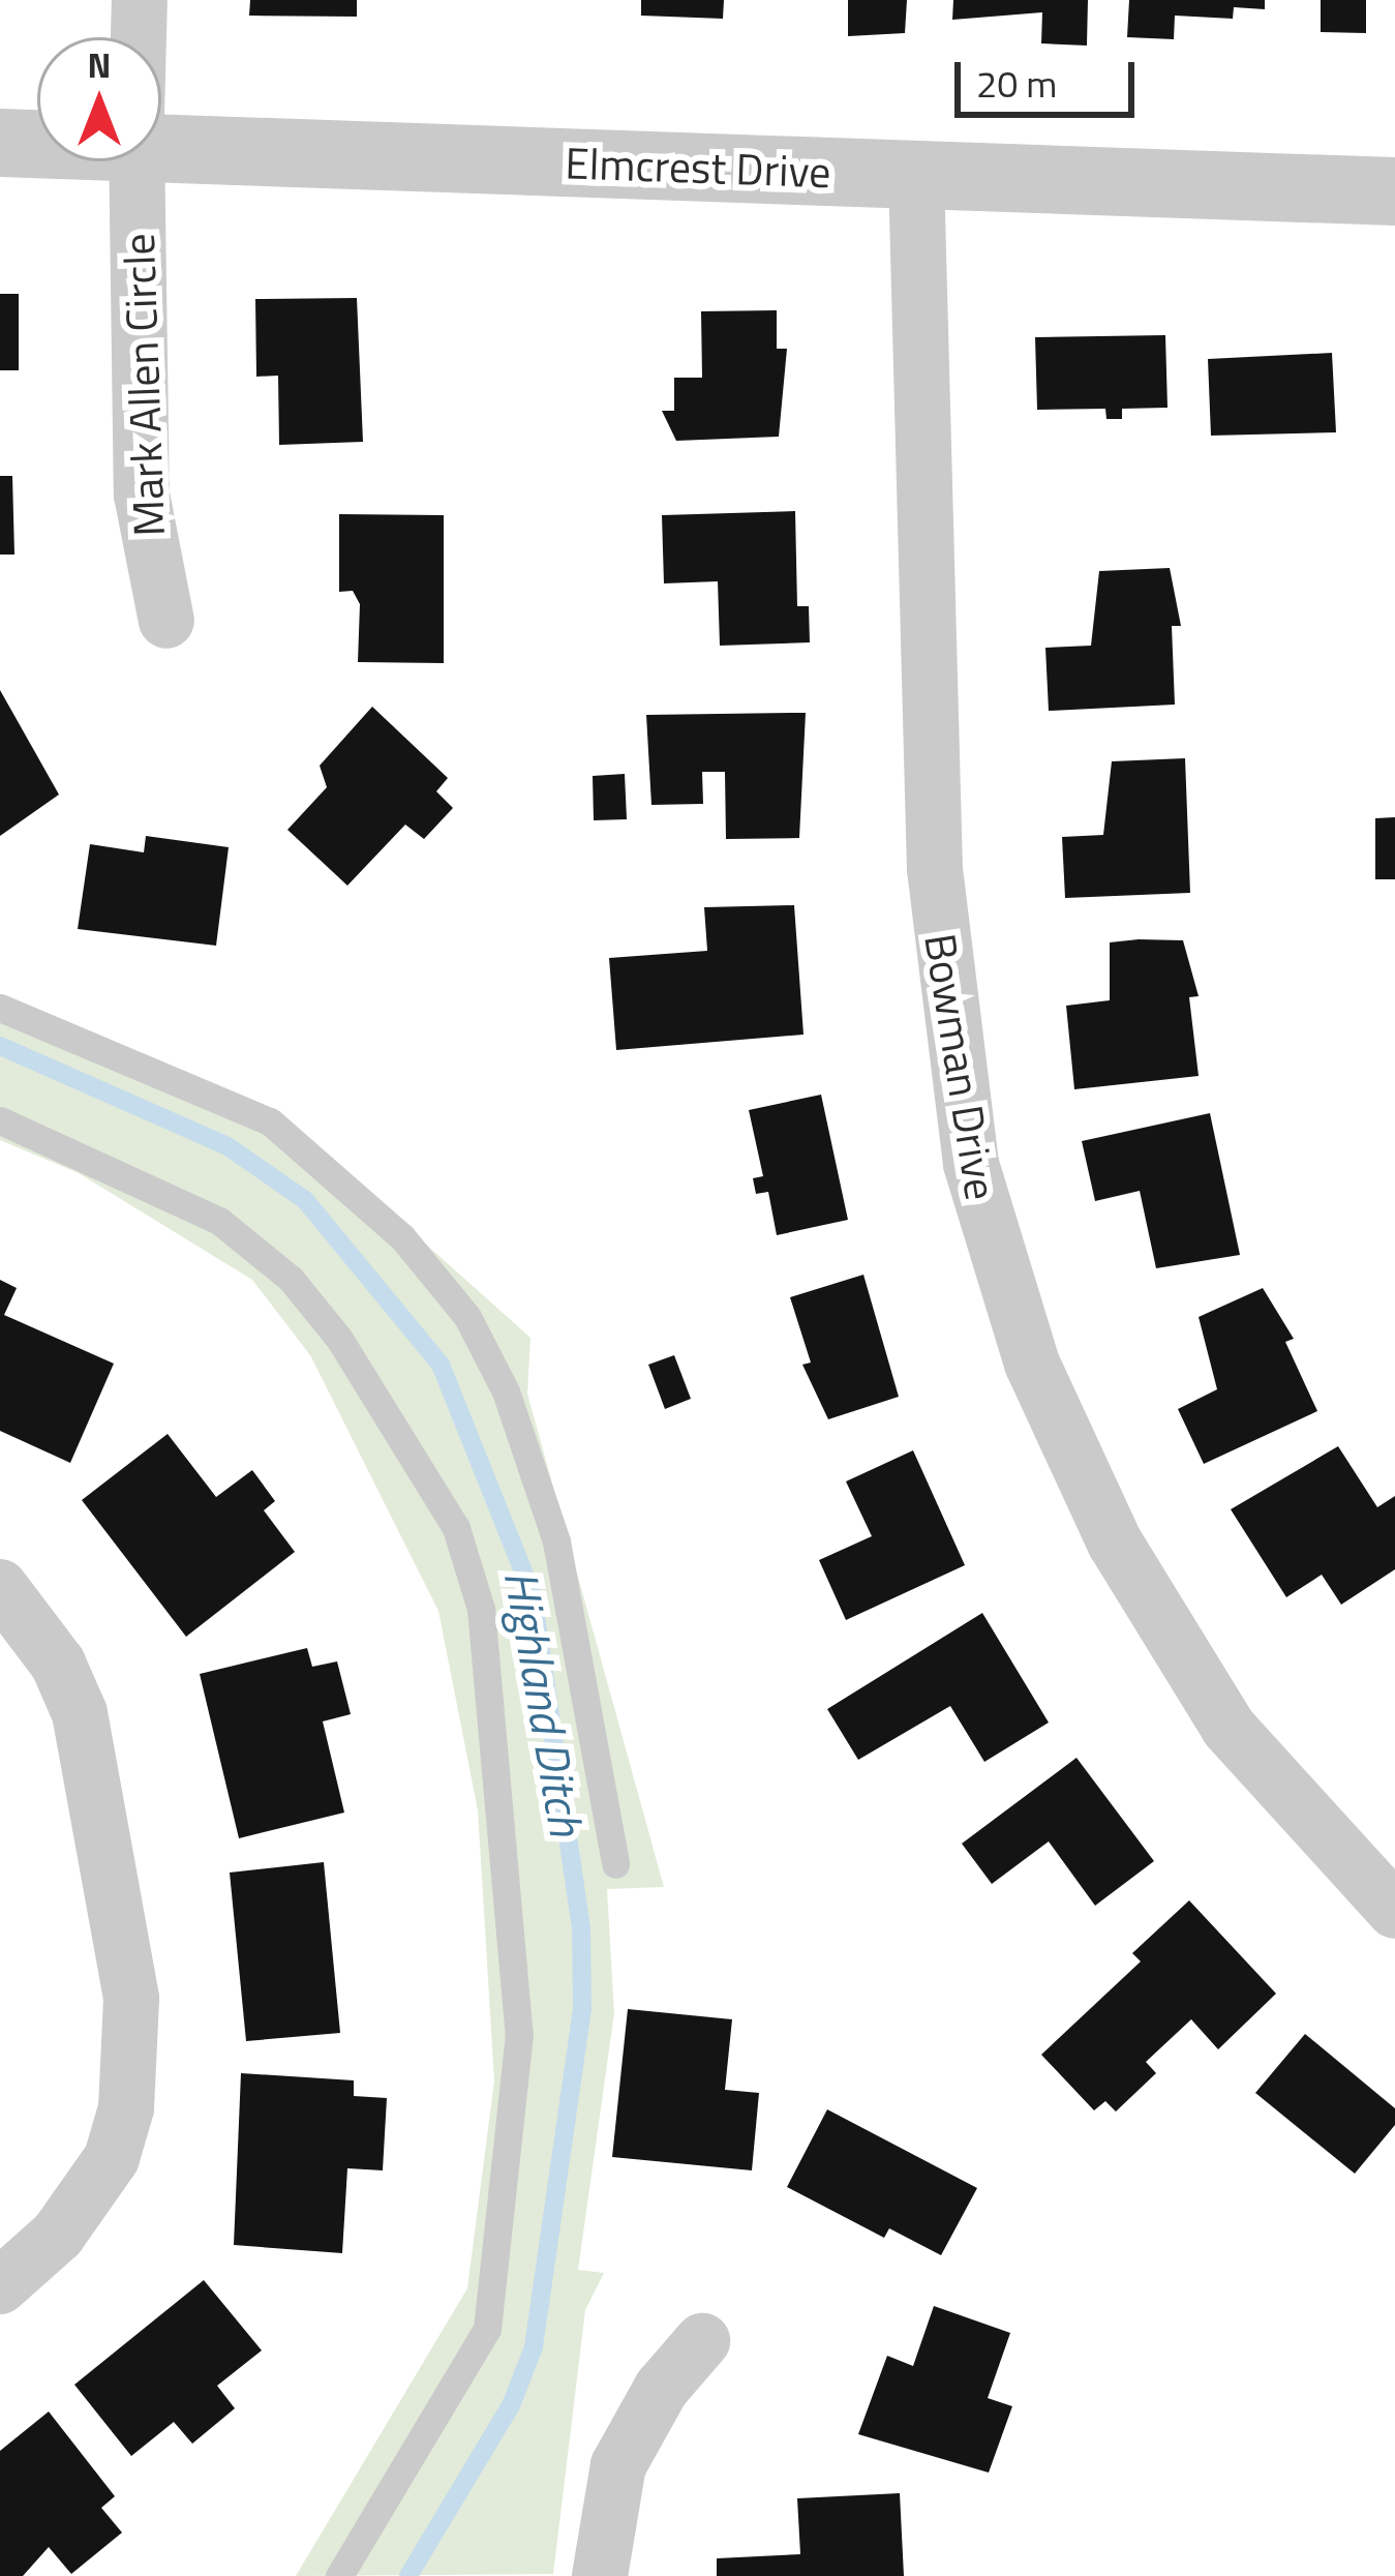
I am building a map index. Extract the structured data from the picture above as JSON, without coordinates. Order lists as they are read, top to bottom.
{
  "streets": {
    "street": ["Elmcrest Drive", "Mark Allen Circle", "Bowman Drive"]
  },
  "crossings": [
    ["Elmcrest Drive", "Bowman Drive"]
  ],
  "water": ["Highland Ditch"],
  "scale_bar": "20 m",
  "north": "top"
}
